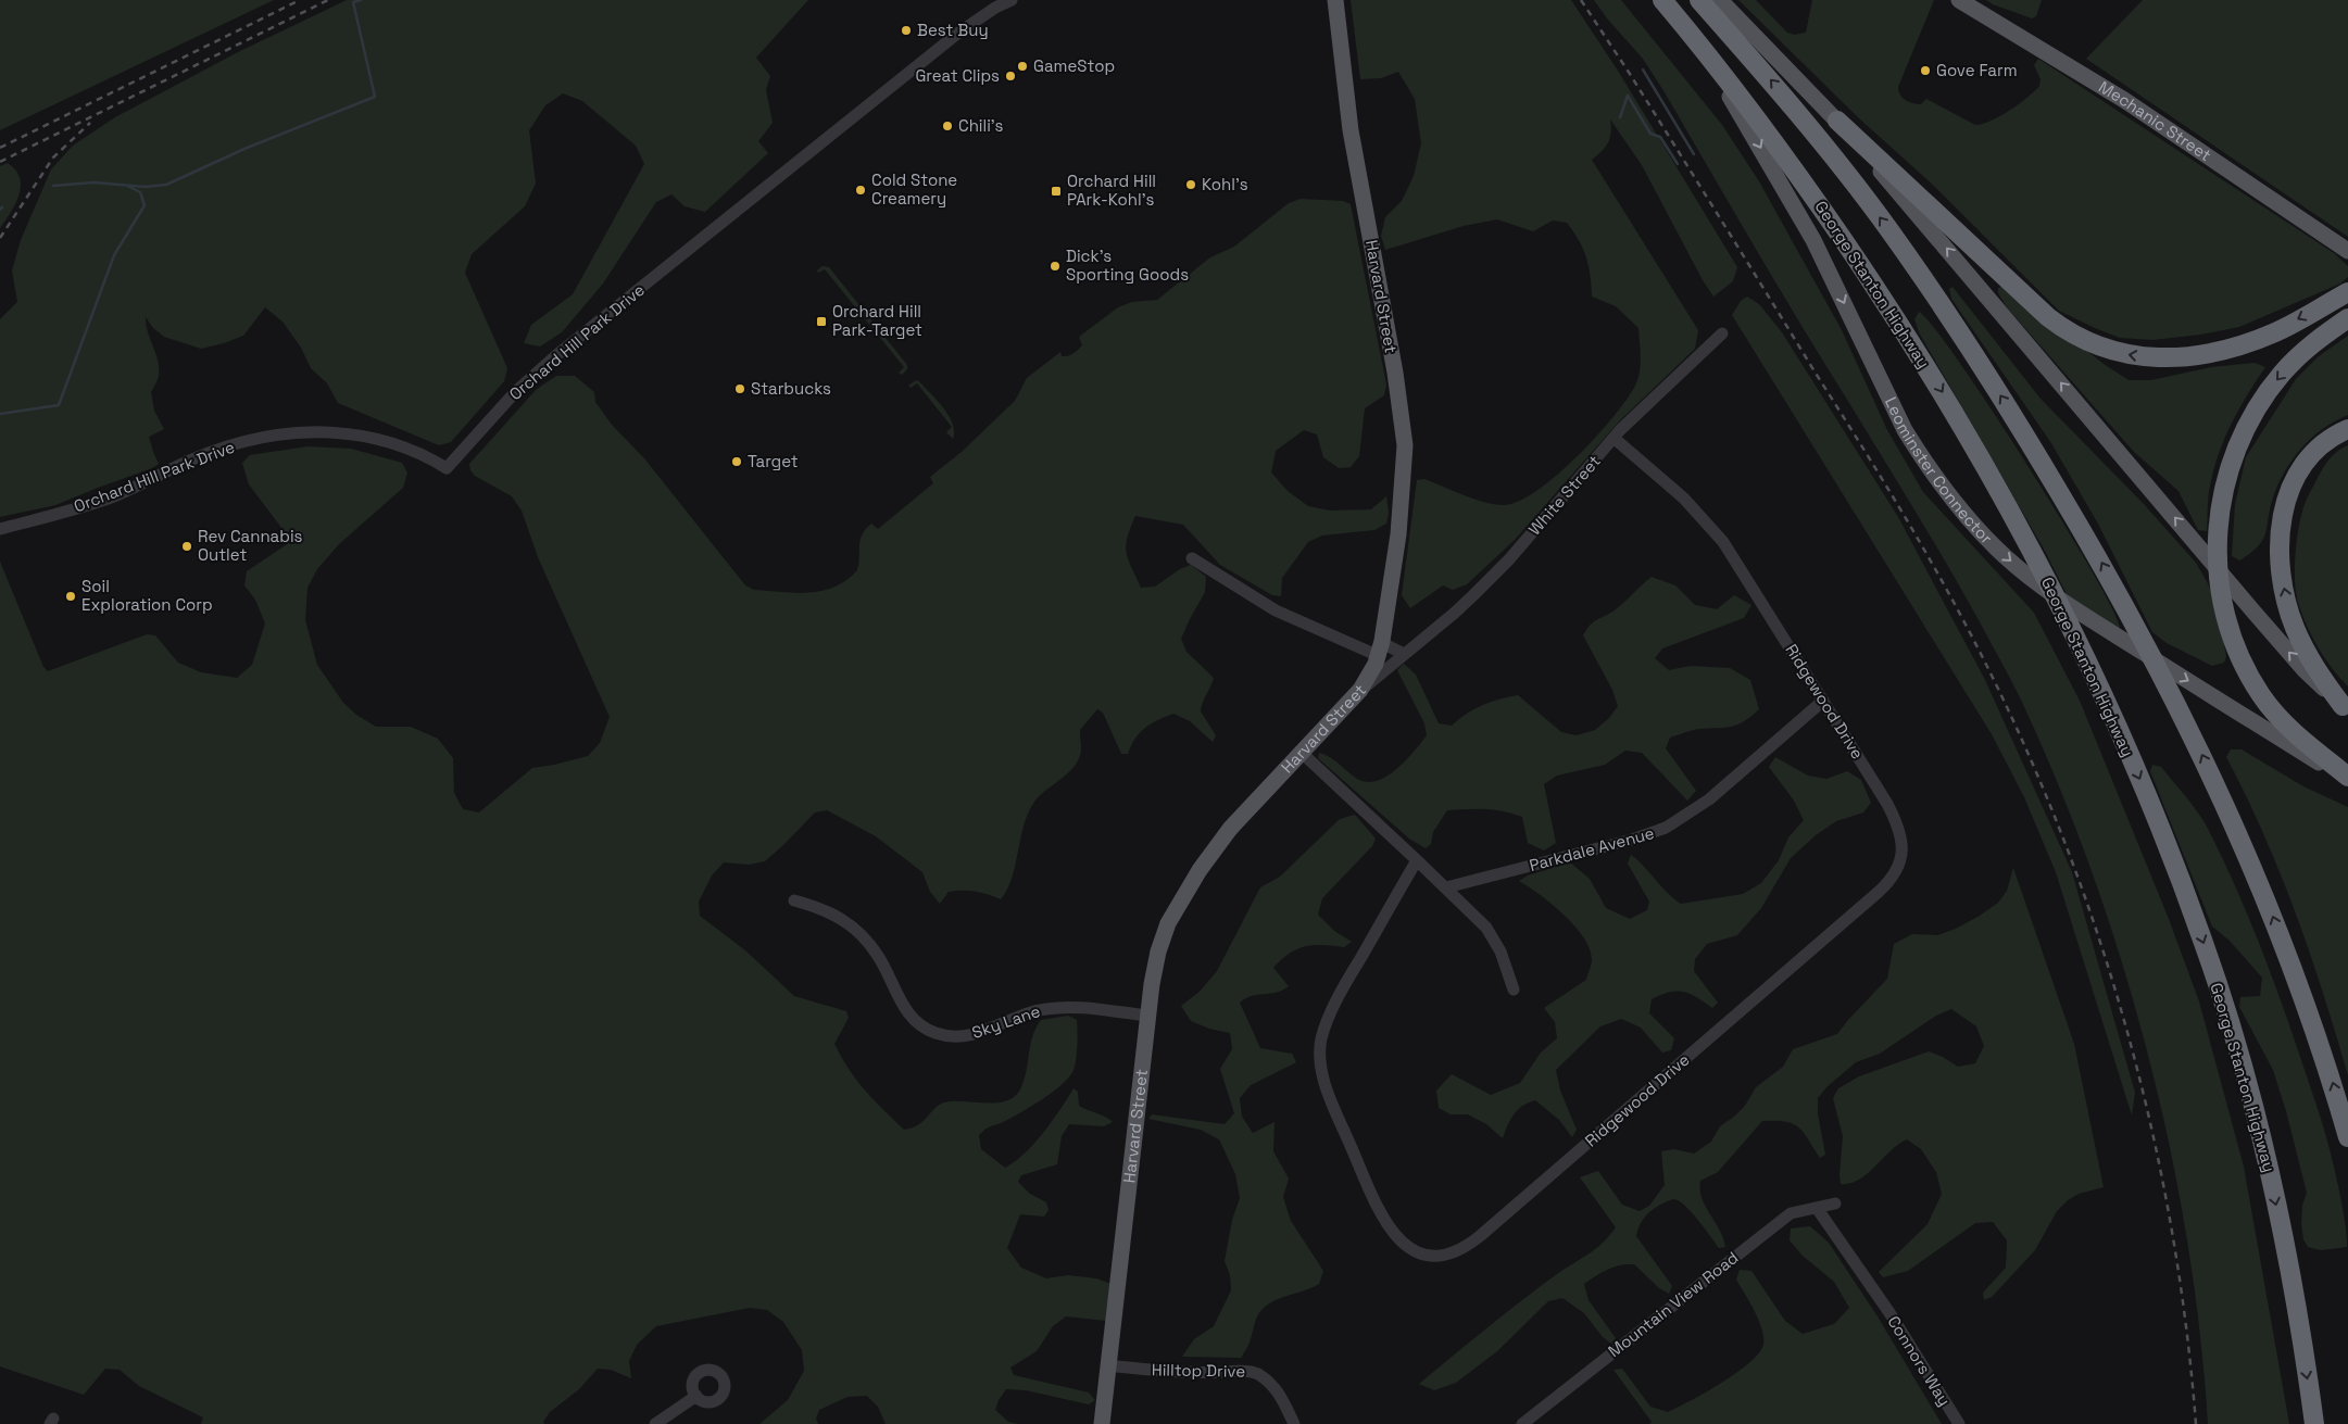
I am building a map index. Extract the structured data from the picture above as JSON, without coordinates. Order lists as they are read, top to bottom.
{
  "streets": {
    "highway": ["George Stanton Highway"],
    "main road": ["Mechanic Street", "Harvard Street", "Leominster Connector"],
    "street": [
      "Orchard Hill Park Drive",
      "White Street",
      "Ridgewood Drive",
      "Parkdale Avenue",
      "Sky Lane",
      "Mountain View Road",
      "Connors Way",
      "Hilltop Drive"
    ]
  },
  "crossings": [
    ["George Stanton Highway", "Leominster Connector"],
    ["Harvard Street", "White Street"],
    ["Harvard Street", "Sky Lane"],
    ["Harvard Street", "Hilltop Drive"],
    ["White Street", "Ridgewood Drive"],
    ["Ridgewood Drive", "Parkdale Avenue"],
    ["Mountain View Road", "Connors Way"]
  ],
  "places": {
    "other": [
      "Best Buy",
      "GameStop",
      "Gove Farm",
      "Great Clips",
      "Chili's",
      "Kohl's",
      "Cold Stone Creamery",
      "Dick's Sporting Goods",
      "Starbucks",
      "Target",
      "Rev Cannabis Outlet",
      "Soil Exploration Corp"
    ],
    "transit": ["Orchard Hill PArk-Kohl's", "Orchard Hill Park-Target"]
  }
}
